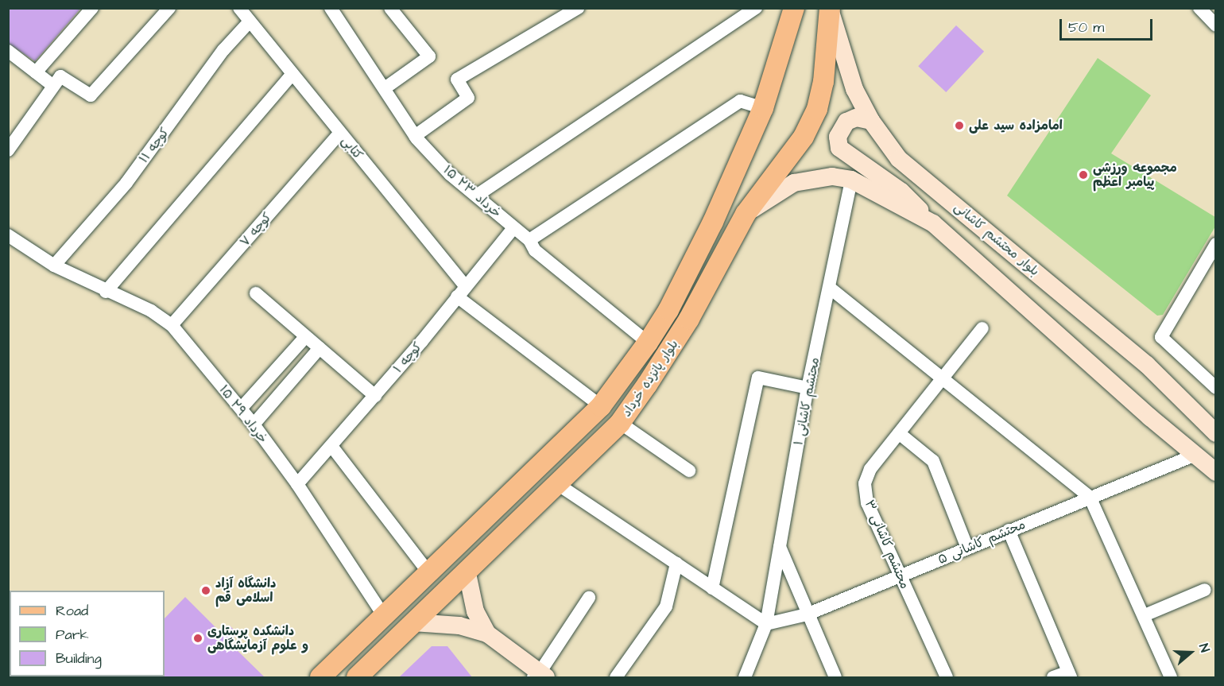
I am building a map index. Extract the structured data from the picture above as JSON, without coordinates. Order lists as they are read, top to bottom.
{
  "streets": {
    "main road": ["بلوار محتشم کاشانی", "بلوار پانزده خرداد"],
    "street": [
      "کوچه ۱۱",
      "کتابی",
      "۱۵ خرداد ۲۳",
      "کوچه ۷",
      "کوچه ۱",
      "محتشم کاشانی ۱",
      "۱۵ خرداد ۲۹",
      "محتشم کاشانی ۵",
      "محتشم کاشانی ۳"
    ]
  },
  "crossings": [
    ["کوچه ۱۱", "کتابی"],
    ["کوچه ۱۱", "۱۵ خرداد ۲۹"],
    ["کتابی", "کوچه ۷"],
    ["کتابی", "کوچه ۱"],
    ["کتابی", "بلوار پانزده خرداد"],
    ["۱۵ خرداد ۲۳", "کوچه ۱"],
    ["۱۵ خرداد ۲۳", "بلوار پانزده خرداد"],
    ["کوچه ۷", "۱۵ خرداد ۲۹"],
    ["بلوار محتشم کاشانی", "بلوار پانزده خرداد"],
    ["کوچه ۱", "۱۵ خرداد ۲۹"],
    ["بلوار پانزده خرداد", "۱۵ خرداد ۲۹"],
    ["محتشم کاشانی ۱", "محتشم کاشانی ۵"],
    ["محتشم کاشانی ۵", "محتشم کاشانی ۳"]
  ],
  "places": [
    "امامزاده سید علی",
    "مجموعه ورزشی پیامبر اعظم",
    "دانشگاه آزاد اسلامی قم",
    "دانشکده پرستاری و علوم آزمایشگاهی"
  ],
  "legend": ["Road", "Park", "Building"],
  "scale_bar": "50 m",
  "north": "right"
}
